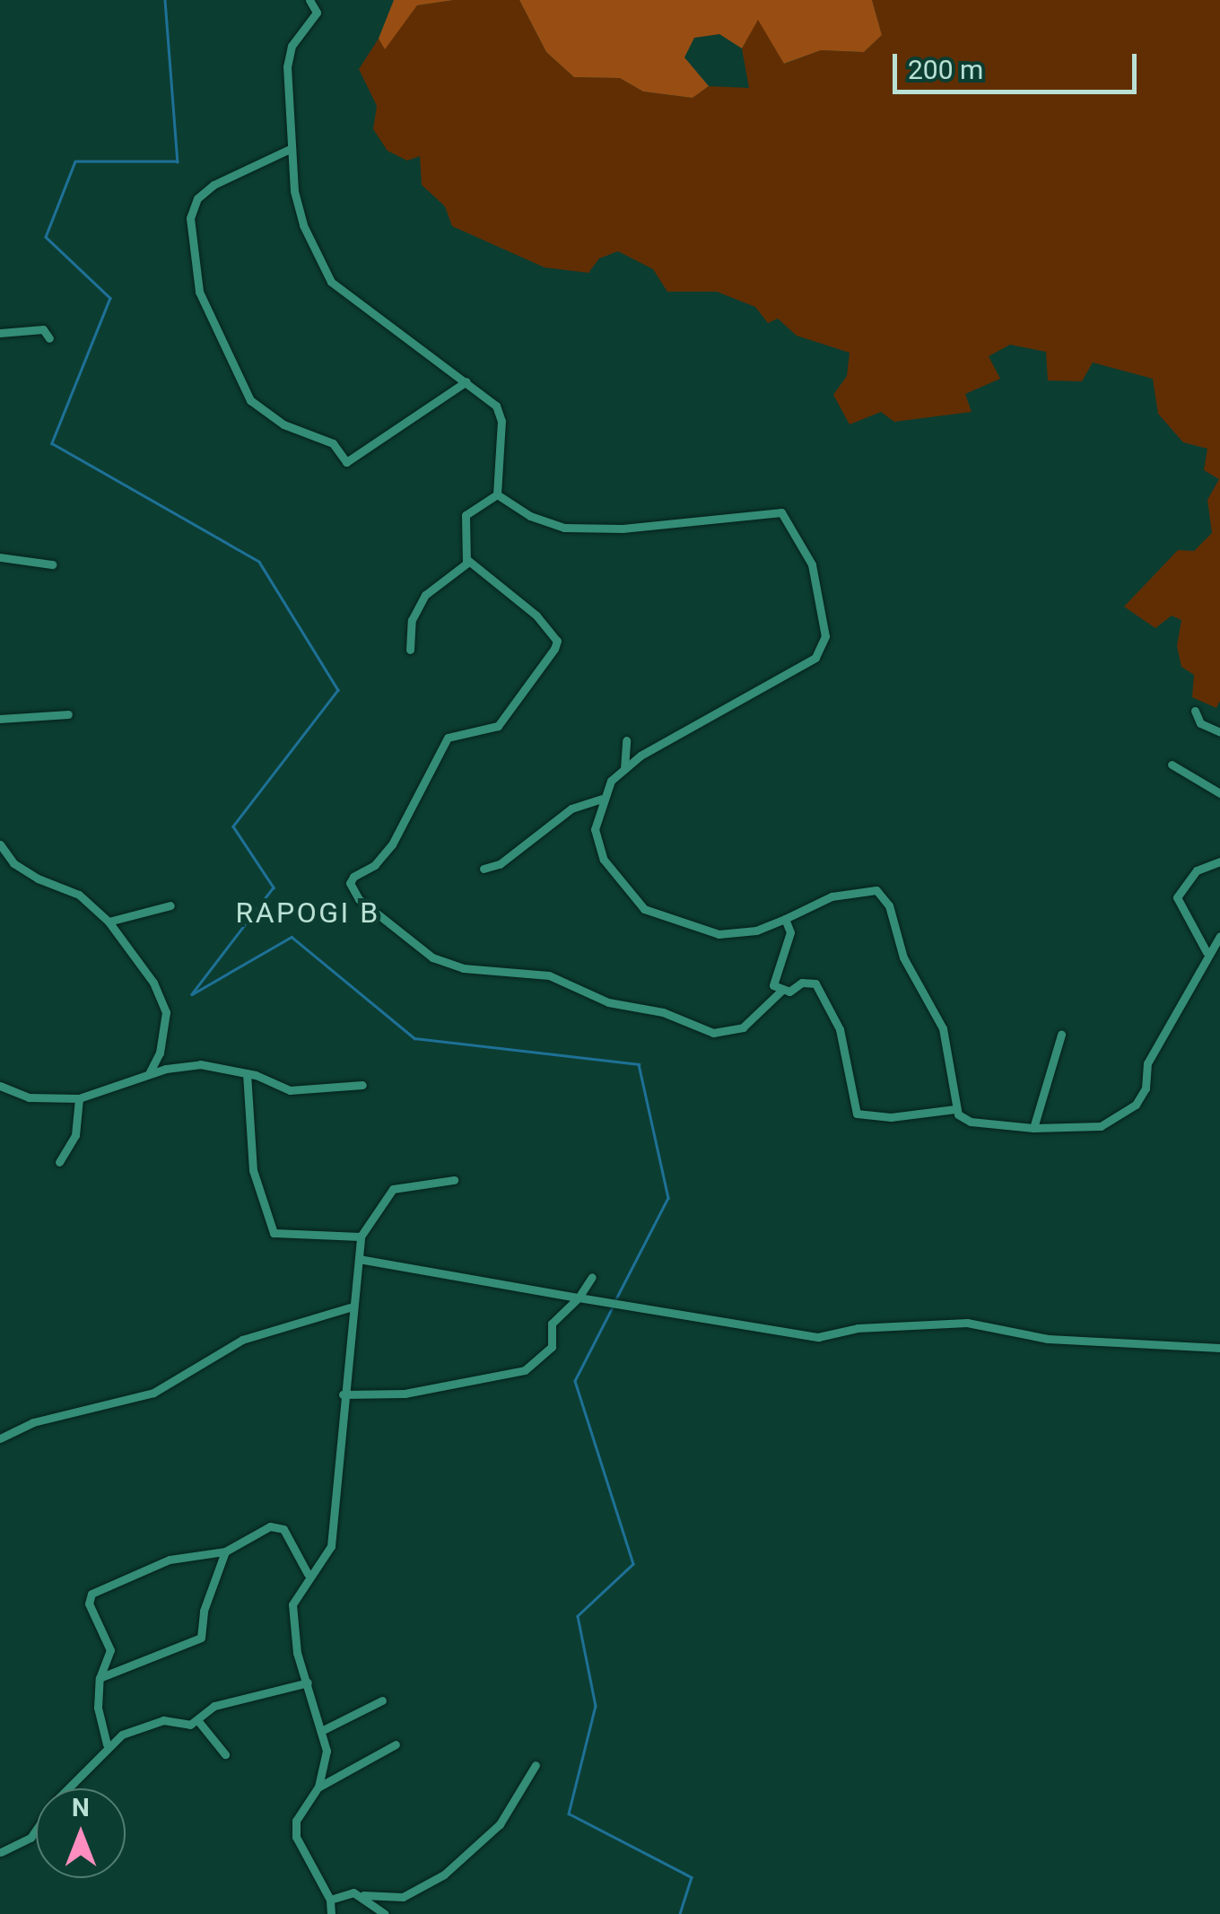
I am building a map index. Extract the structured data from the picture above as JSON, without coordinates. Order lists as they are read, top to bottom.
{
  "districts": ["RAPOGI B"],
  "scale_bar": "200 m",
  "north": "top"
}
